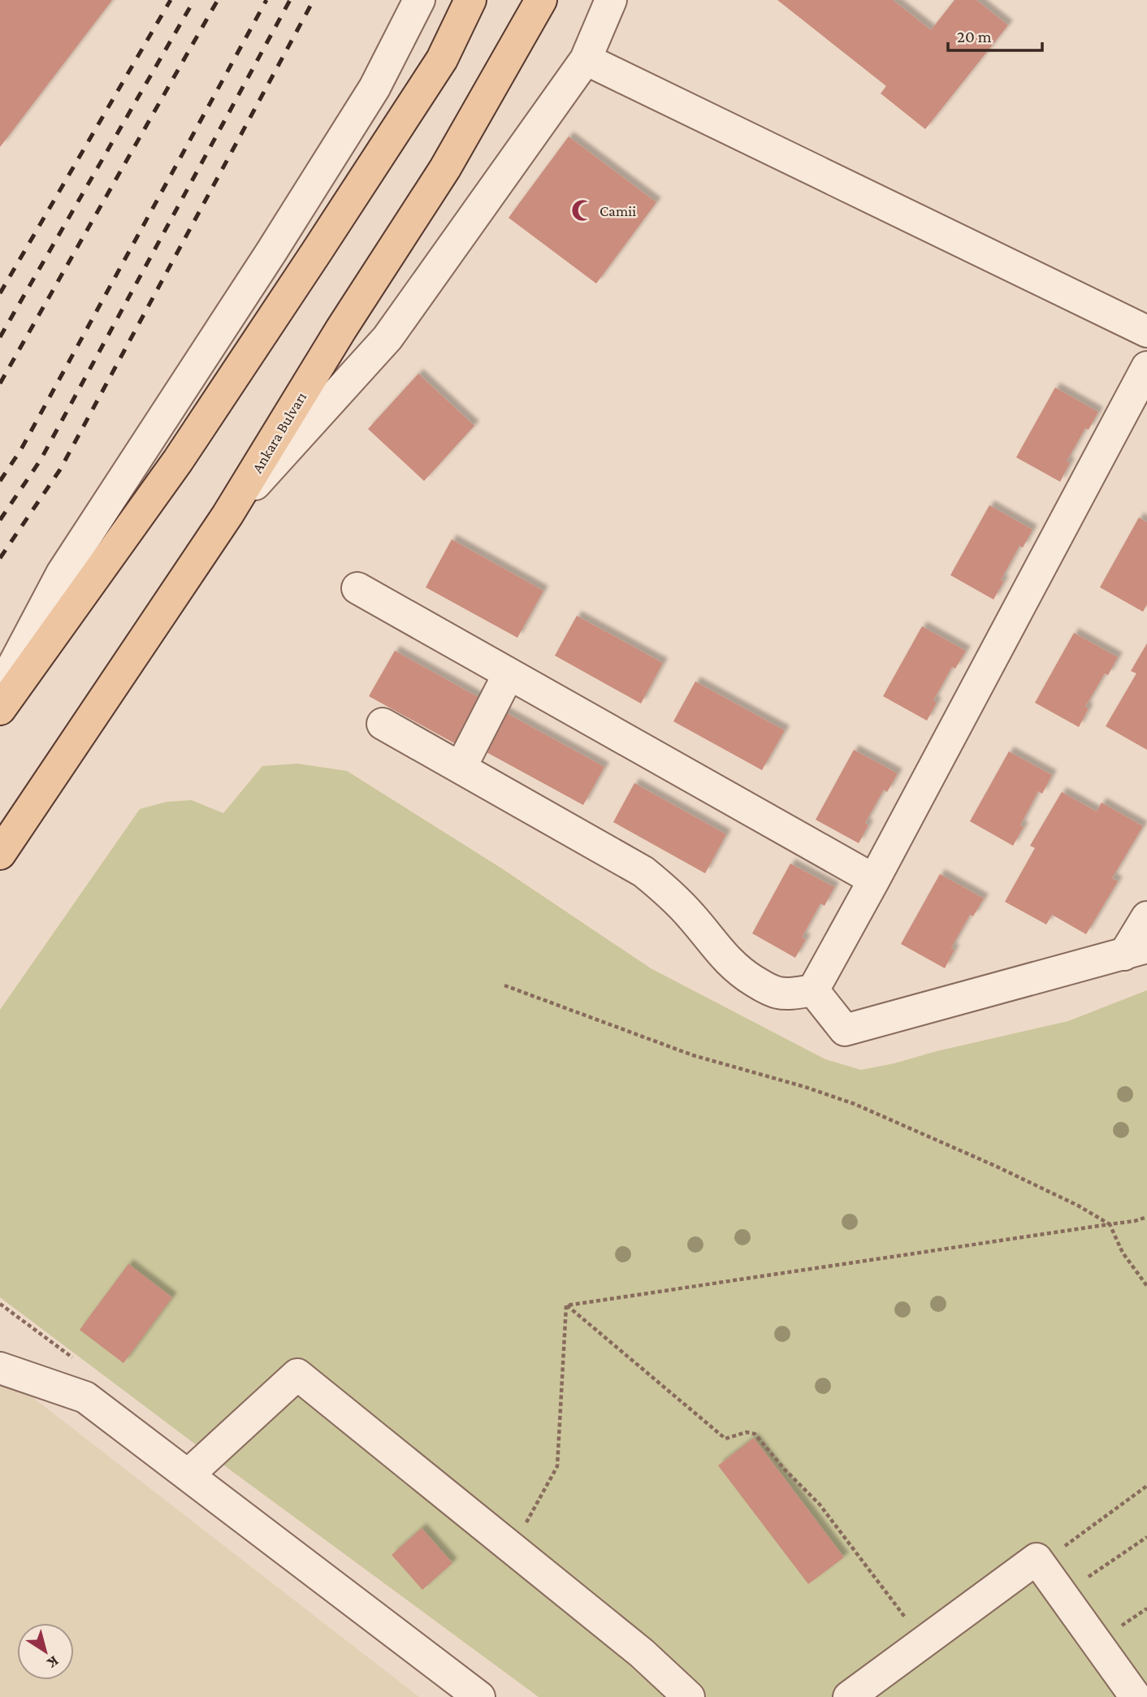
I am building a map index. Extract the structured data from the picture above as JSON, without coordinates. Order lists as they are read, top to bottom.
{
  "streets": {
    "main road": ["Ankara Bulvarı"]
  },
  "places": {
    "mosque": ["Camii"]
  },
  "scale_bar": "20 m",
  "north": "bottom right"
}
